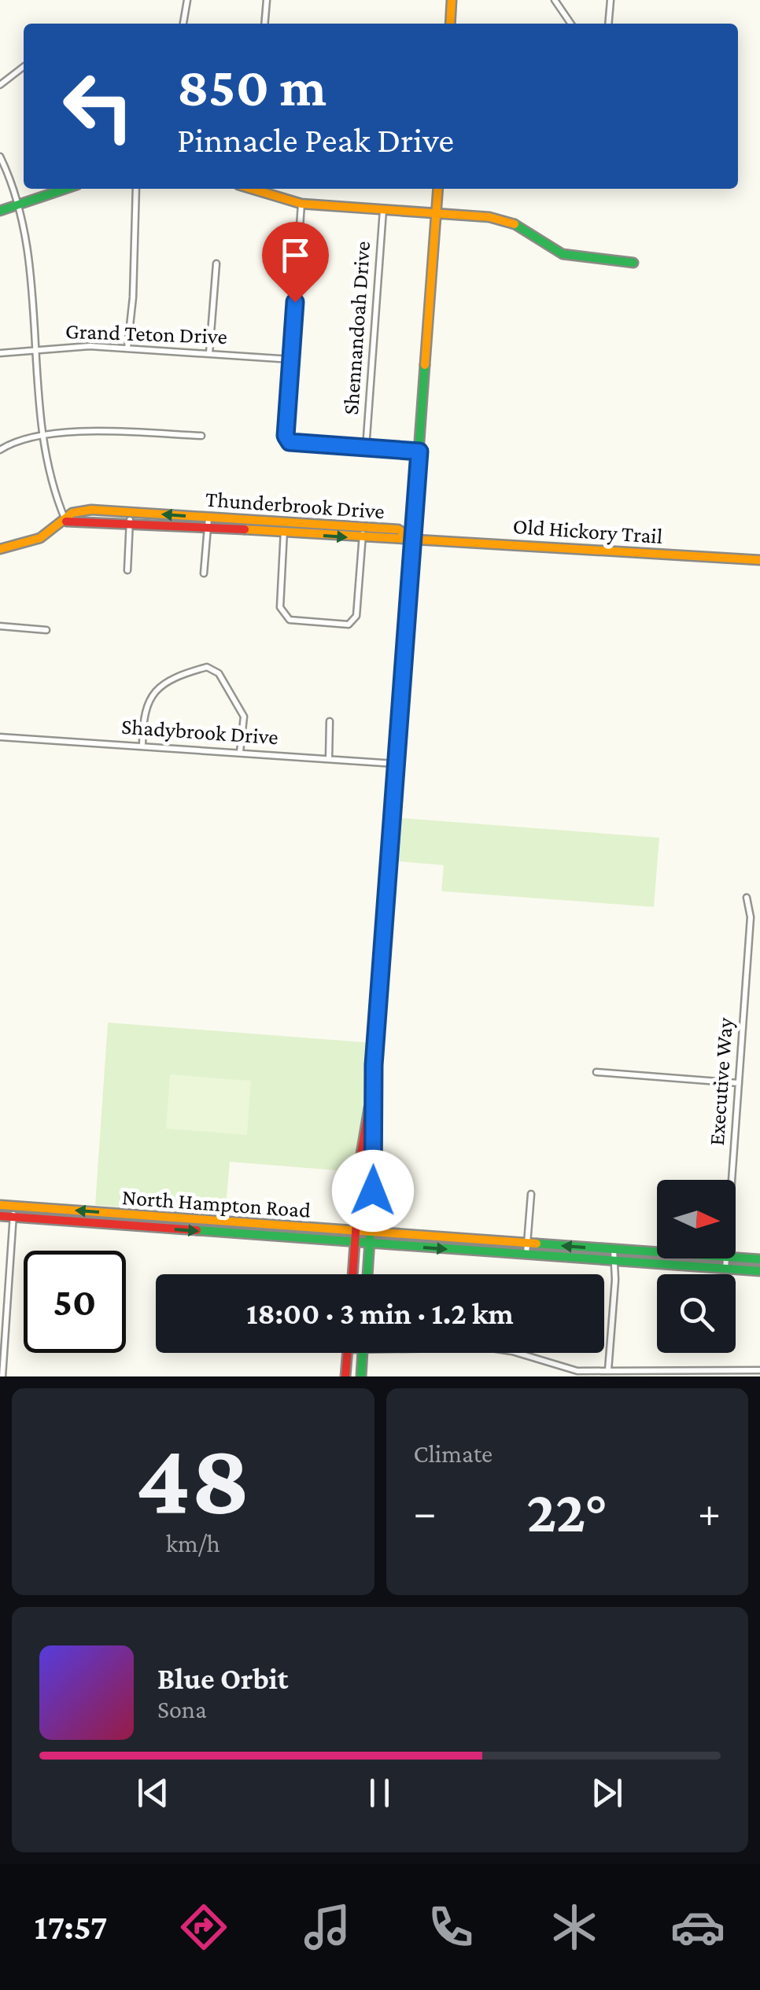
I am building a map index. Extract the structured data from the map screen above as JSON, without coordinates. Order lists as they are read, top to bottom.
{
  "streets": {
    "main road": ["Thunderbrook Drive", "Old Hickory Trail", "North Hampton Road"],
    "street": [
      "Shennandoah Drive",
      "Grand Teton Drive",
      "Shadybrook Drive",
      "Executive Way"
    ]
  },
  "crossings": [
    ["Thunderbrook Drive", "Old Hickory Trail"],
    ["Executive Way", "North Hampton Road"]
  ],
  "north": "right",
  "page": {
    "turn": ["850 m", "Pinnacle Peak Drive"],
    "limit": "50",
    "trip": "18:00 · 3 min · 1.2 km",
    "tile": [
      ["48", "km/h"],
      "Climate"
    ],
    "heat": ["−", "22°", "+"],
    "song": ["Blue Orbit", "Sona"],
    "tabs": "17:57"
  }
}
